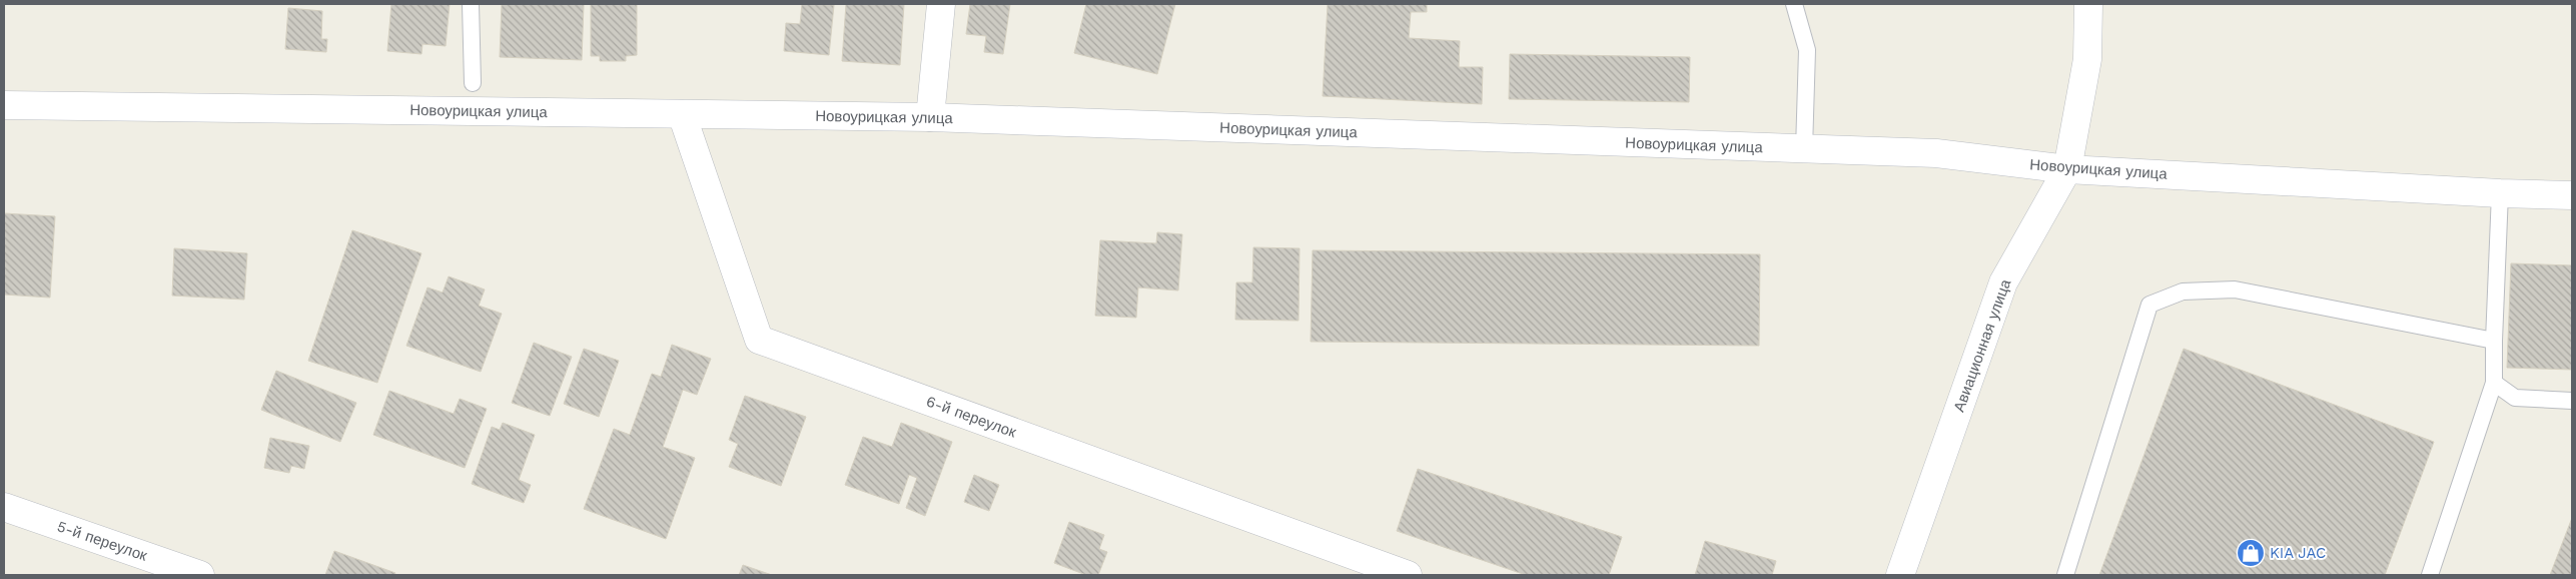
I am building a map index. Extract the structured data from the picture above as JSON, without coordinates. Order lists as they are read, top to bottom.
{
  "streets": {
    "street": [
      "Новоурицкая улица",
      "Авиационная улица",
      "6-й переулок",
      "5-й переулок"
    ]
  },
  "crossings": [
    ["Новоурицкая улица", "Авиационная улица"],
    ["Новоурицкая улица", "6-й переулок"]
  ],
  "places": {
    "shop": ["KIA JAC"]
  }
}
